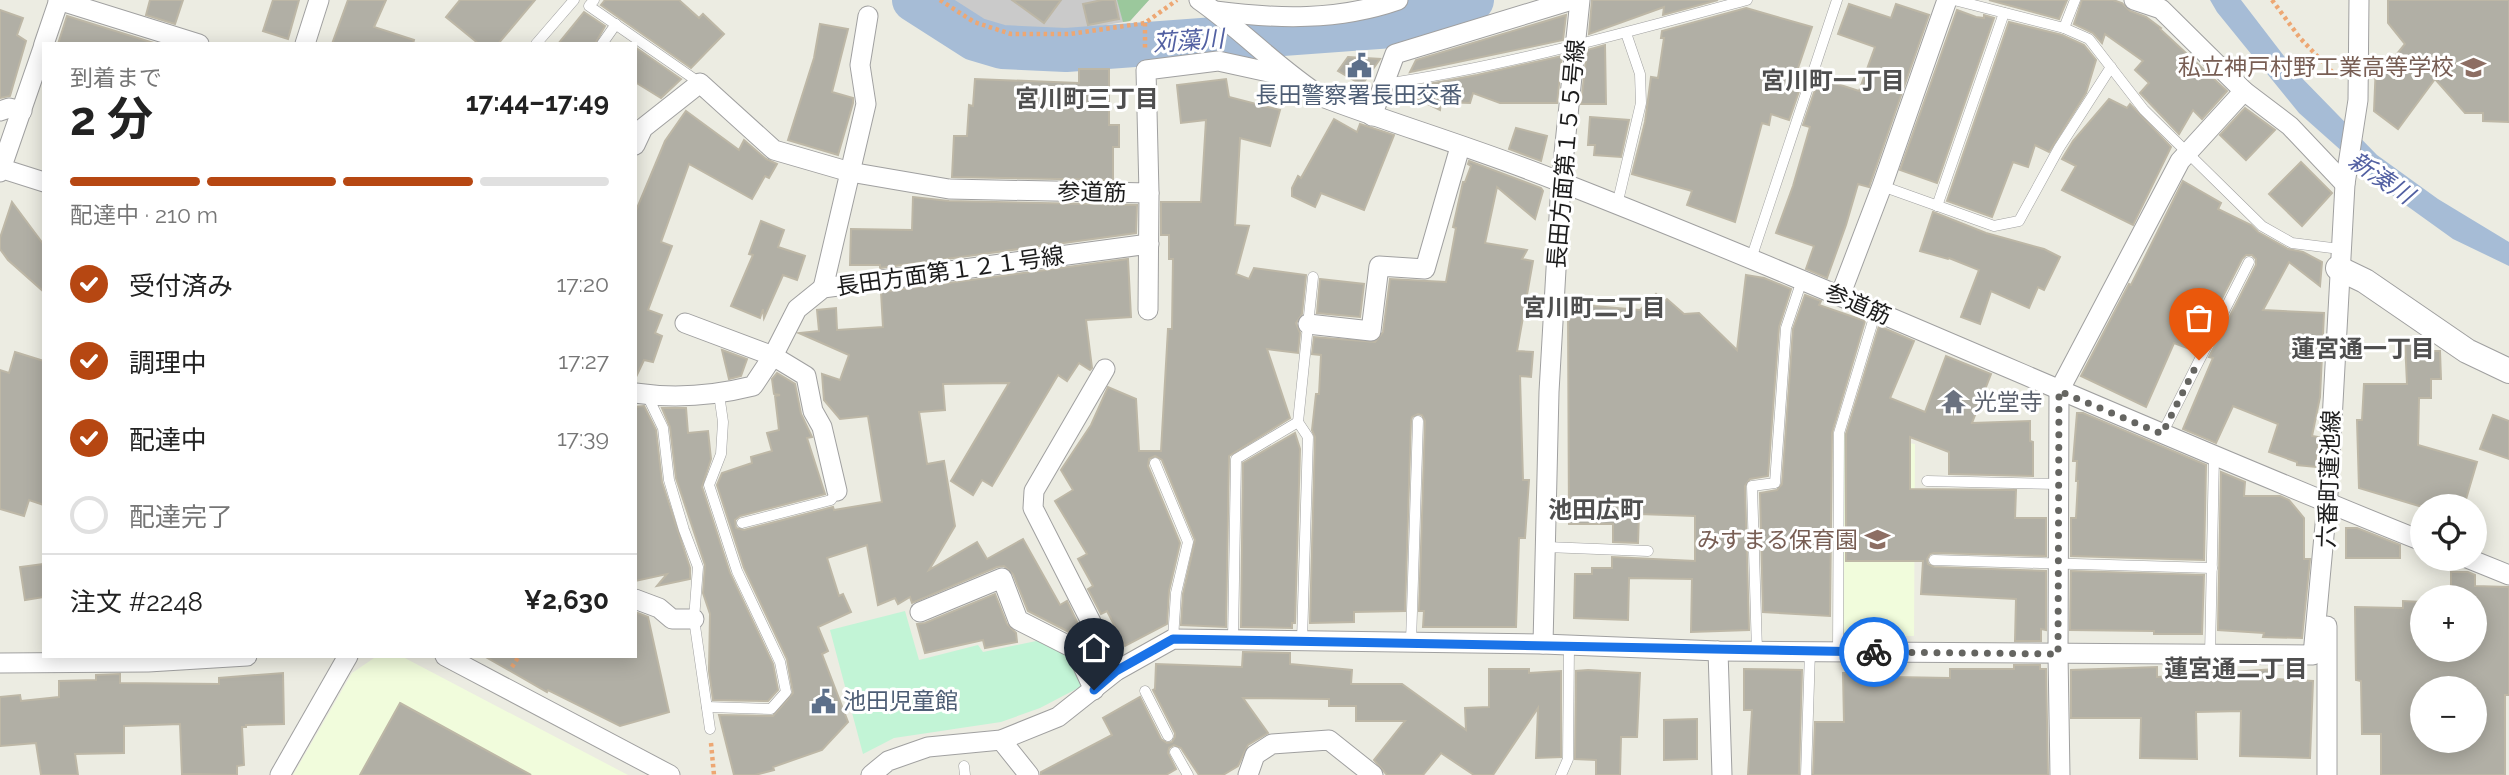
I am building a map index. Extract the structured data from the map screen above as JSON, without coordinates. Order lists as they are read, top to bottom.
{
  "streets": {
    "street": [
      "長田方面第１５５号線",
      "参道筋",
      "長田方面第１２１号線",
      "六番町蓮池線"
    ]
  },
  "crossings": [
    ["長田方面第１５５号線", "参道筋"],
    ["参道筋", "六番町蓮池線"]
  ],
  "districts": [
    "宮川町一丁目",
    "宮川町三丁目",
    "宮川町二丁目",
    "蓮宮通一丁目",
    "池田広町",
    "蓮宮通二丁目"
  ],
  "water": ["苅藻川", "新湊川"],
  "places": {
    "public building": ["長田警察署長田交番", "池田児童館"],
    "school or university": ["私立神戸村野工業高等学校", "みすまる保育園"],
    "temple": ["光堂寺"]
  },
  "page": {
    "heading": ["2 分", "到着まで", "17:44–17:49"],
    "panel": ["注文 #2248", "¥2,630"],
    "bar": "配達中 · 210 m",
    "list": [
      ["受付済み", "17:20"],
      ["調理中", "17:27"],
      ["配達中", "17:39"],
      "配達完了"
    ],
    "map_buttons": ["+", "−"]
  }
}
